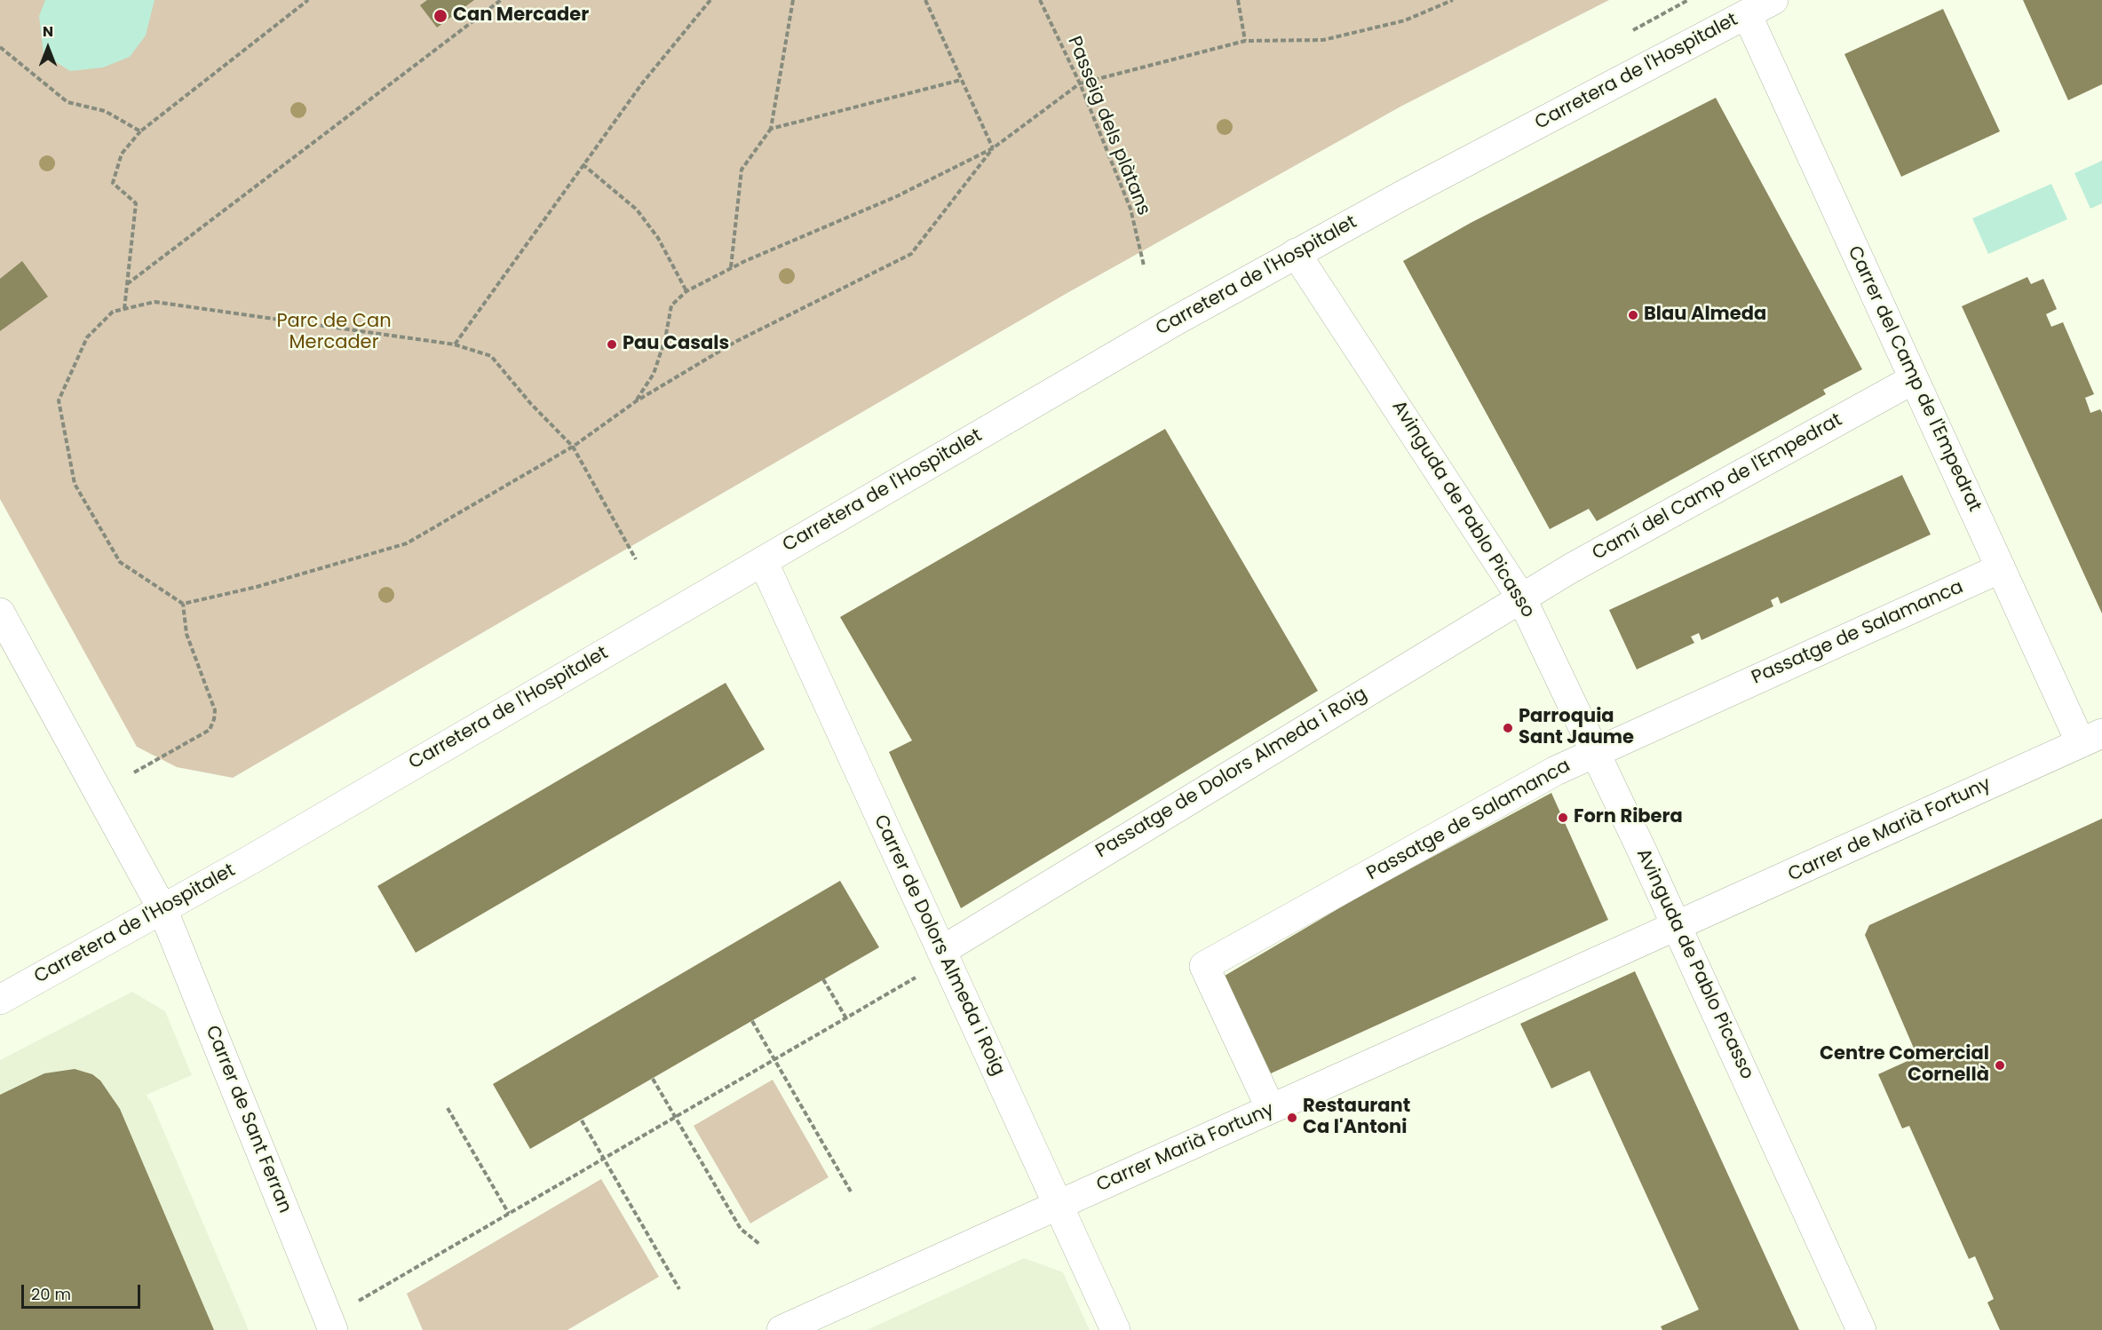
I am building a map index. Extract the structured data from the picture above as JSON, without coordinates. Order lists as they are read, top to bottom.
{
  "streets": {
    "street": [
      "Carretera de l'Hospitalet",
      "Carrer del Camp de l'Empedrat",
      "Camí del Camp de l'Empedrat",
      "Avinguda de Pablo Picasso",
      "Passatge de Salamanca",
      "Passatge de Dolors Almeda i Roig",
      "Carrer de Marià Fortuny",
      "Carrer de Dolors Almeda i Roig",
      "Carrer de Sant Ferran",
      "Carrer Marià Fortuny"
    ],
    "path": ["Passeig dels plàtans"]
  },
  "crossings": [
    ["Carretera de l'Hospitalet", "Carrer del Camp de l'Empedrat"],
    ["Carretera de l'Hospitalet", "Avinguda de Pablo Picasso"],
    ["Carretera de l'Hospitalet", "Carrer de Dolors Almeda i Roig"],
    ["Carretera de l'Hospitalet", "Carrer de Sant Ferran"],
    ["Carrer del Camp de l'Empedrat", "Camí del Camp de l'Empedrat"],
    ["Carrer del Camp de l'Empedrat", "Passatge de Salamanca"],
    ["Carrer del Camp de l'Empedrat", "Carrer de Marià Fortuny"],
    ["Camí del Camp de l'Empedrat", "Avinguda de Pablo Picasso"],
    ["Camí del Camp de l'Empedrat", "Passatge de Dolors Almeda i Roig"],
    ["Avinguda de Pablo Picasso", "Passatge de Salamanca"],
    ["Avinguda de Pablo Picasso", "Passatge de Dolors Almeda i Roig"],
    ["Avinguda de Pablo Picasso", "Carrer de Marià Fortuny"],
    ["Avinguda de Pablo Picasso", "Carrer Marià Fortuny"],
    ["Passatge de Salamanca", "Carrer Marià Fortuny"],
    ["Passatge de Dolors Almeda i Roig", "Carrer de Dolors Almeda i Roig"],
    ["Carrer de Marià Fortuny", "Carrer Marià Fortuny"],
    ["Carrer de Dolors Almeda i Roig", "Carrer Marià Fortuny"]
  ],
  "parks": ["Parc de Can Mercader"],
  "places": [
    "Can Mercader",
    "Blau Almeda",
    "Pau Casals",
    "Parroquia Sant Jaume",
    "Forn Ribera",
    "Centre Comercial Cornellà",
    "Restaurant Ca l'Antoni"
  ],
  "scale_bar": "20 m",
  "north": "top"
}
